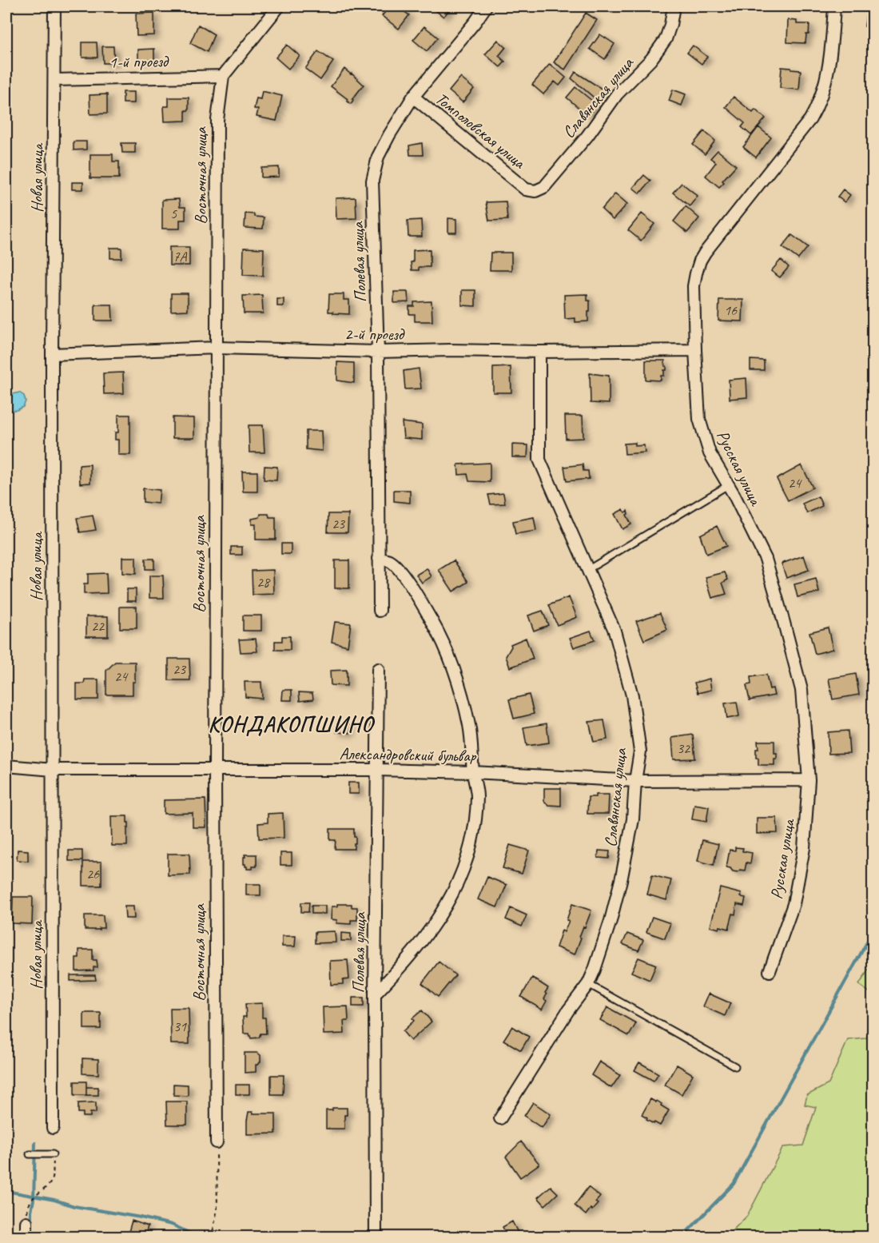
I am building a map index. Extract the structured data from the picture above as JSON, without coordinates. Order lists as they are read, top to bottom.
{
  "streets": {
    "street": [
      "1-й проезд",
      "Славянская улица",
      "Томполовская улица",
      "Восточная улица",
      "Новая улица",
      "Полевая улица",
      "2-й проезд",
      "Русская улица",
      "Александровский бульвар"
    ]
  },
  "crossings": [
    ["1-й проезд", "Восточная улица"],
    ["1-й проезд", "Новая улица"],
    ["Славянская улица", "Томполовская улица"],
    ["Славянская улица", "2-й проезд"],
    ["Славянская улица", "Александровский бульвар"],
    ["Томполовская улица", "Полевая улица"],
    ["Восточная улица", "2-й проезд"],
    ["Восточная улица", "Александровский бульвар"],
    ["Новая улица", "2-й проезд"],
    ["Новая улица", "Александровский бульвар"],
    ["Полевая улица", "2-й проезд"],
    ["Полевая улица", "Александровский бульвар"],
    ["2-й проезд", "Русская улица"],
    ["Русская улица", "Александровский бульвар"]
  ],
  "districts": ["КОНДАКОПШИНО"],
  "house_numbers": [
    "5",
    "7А",
    "16",
    "24",
    "23",
    "28",
    "22",
    "23",
    "24",
    "32",
    "26",
    "31"
  ]
}
